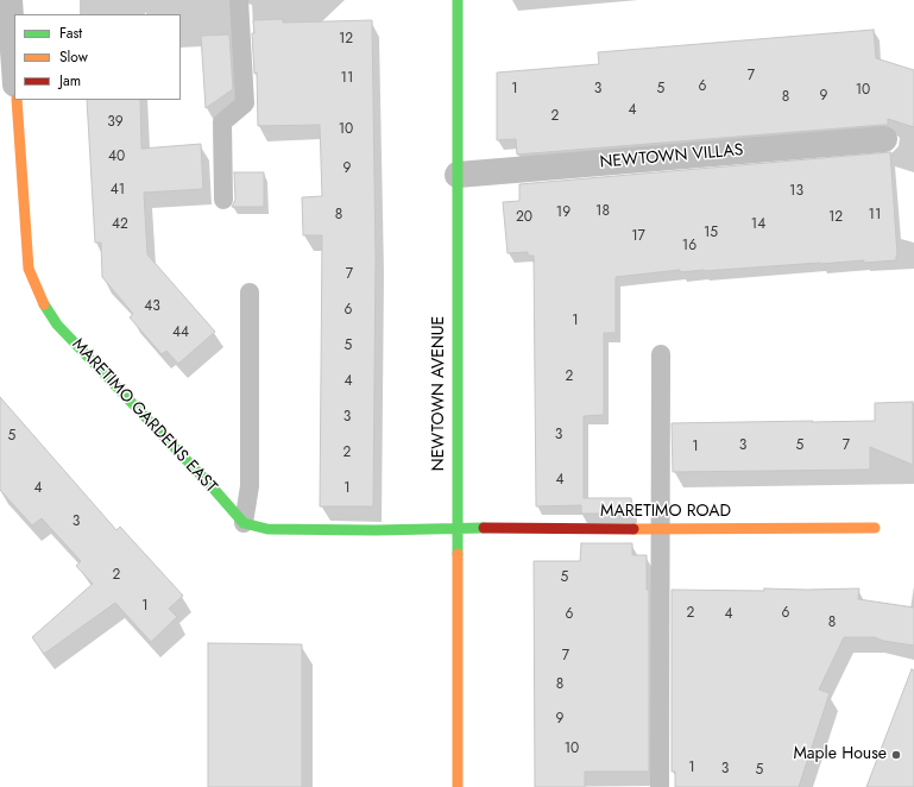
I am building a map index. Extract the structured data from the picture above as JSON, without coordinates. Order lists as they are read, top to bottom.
{
  "streets": {
    "street": [
      "NEWTOWN VILLAS",
      "NEWTOWN AVENUE",
      "MARETIMO GARDENS EAST",
      "MARETIMO ROAD"
    ]
  },
  "crossings": [
    ["NEWTOWN VILLAS", "NEWTOWN AVENUE"],
    ["NEWTOWN AVENUE", "MARETIMO ROAD"]
  ],
  "places": ["Maple House"],
  "house_numbers": [
    "12",
    "7",
    "11",
    "6",
    "1",
    "3",
    "5",
    "10",
    "9",
    "8",
    "4",
    "2",
    "39",
    "10",
    "40",
    "9",
    "41",
    "13",
    "18",
    "19",
    "8",
    "11",
    "20",
    "12",
    "42",
    "14",
    "15",
    "17",
    "16",
    "7",
    "43",
    "6",
    "1",
    "44",
    "5",
    "2",
    "4",
    "3",
    "3",
    "5",
    "3",
    "5",
    "7",
    "1",
    "2",
    "4",
    "4",
    "1",
    "3",
    "2",
    "5",
    "1",
    "2",
    "6",
    "6",
    "4",
    "8",
    "7",
    "8",
    "9",
    "10",
    "1",
    "3",
    "5"
  ],
  "legend": ["Fast", "Slow", "Jam"]
}
